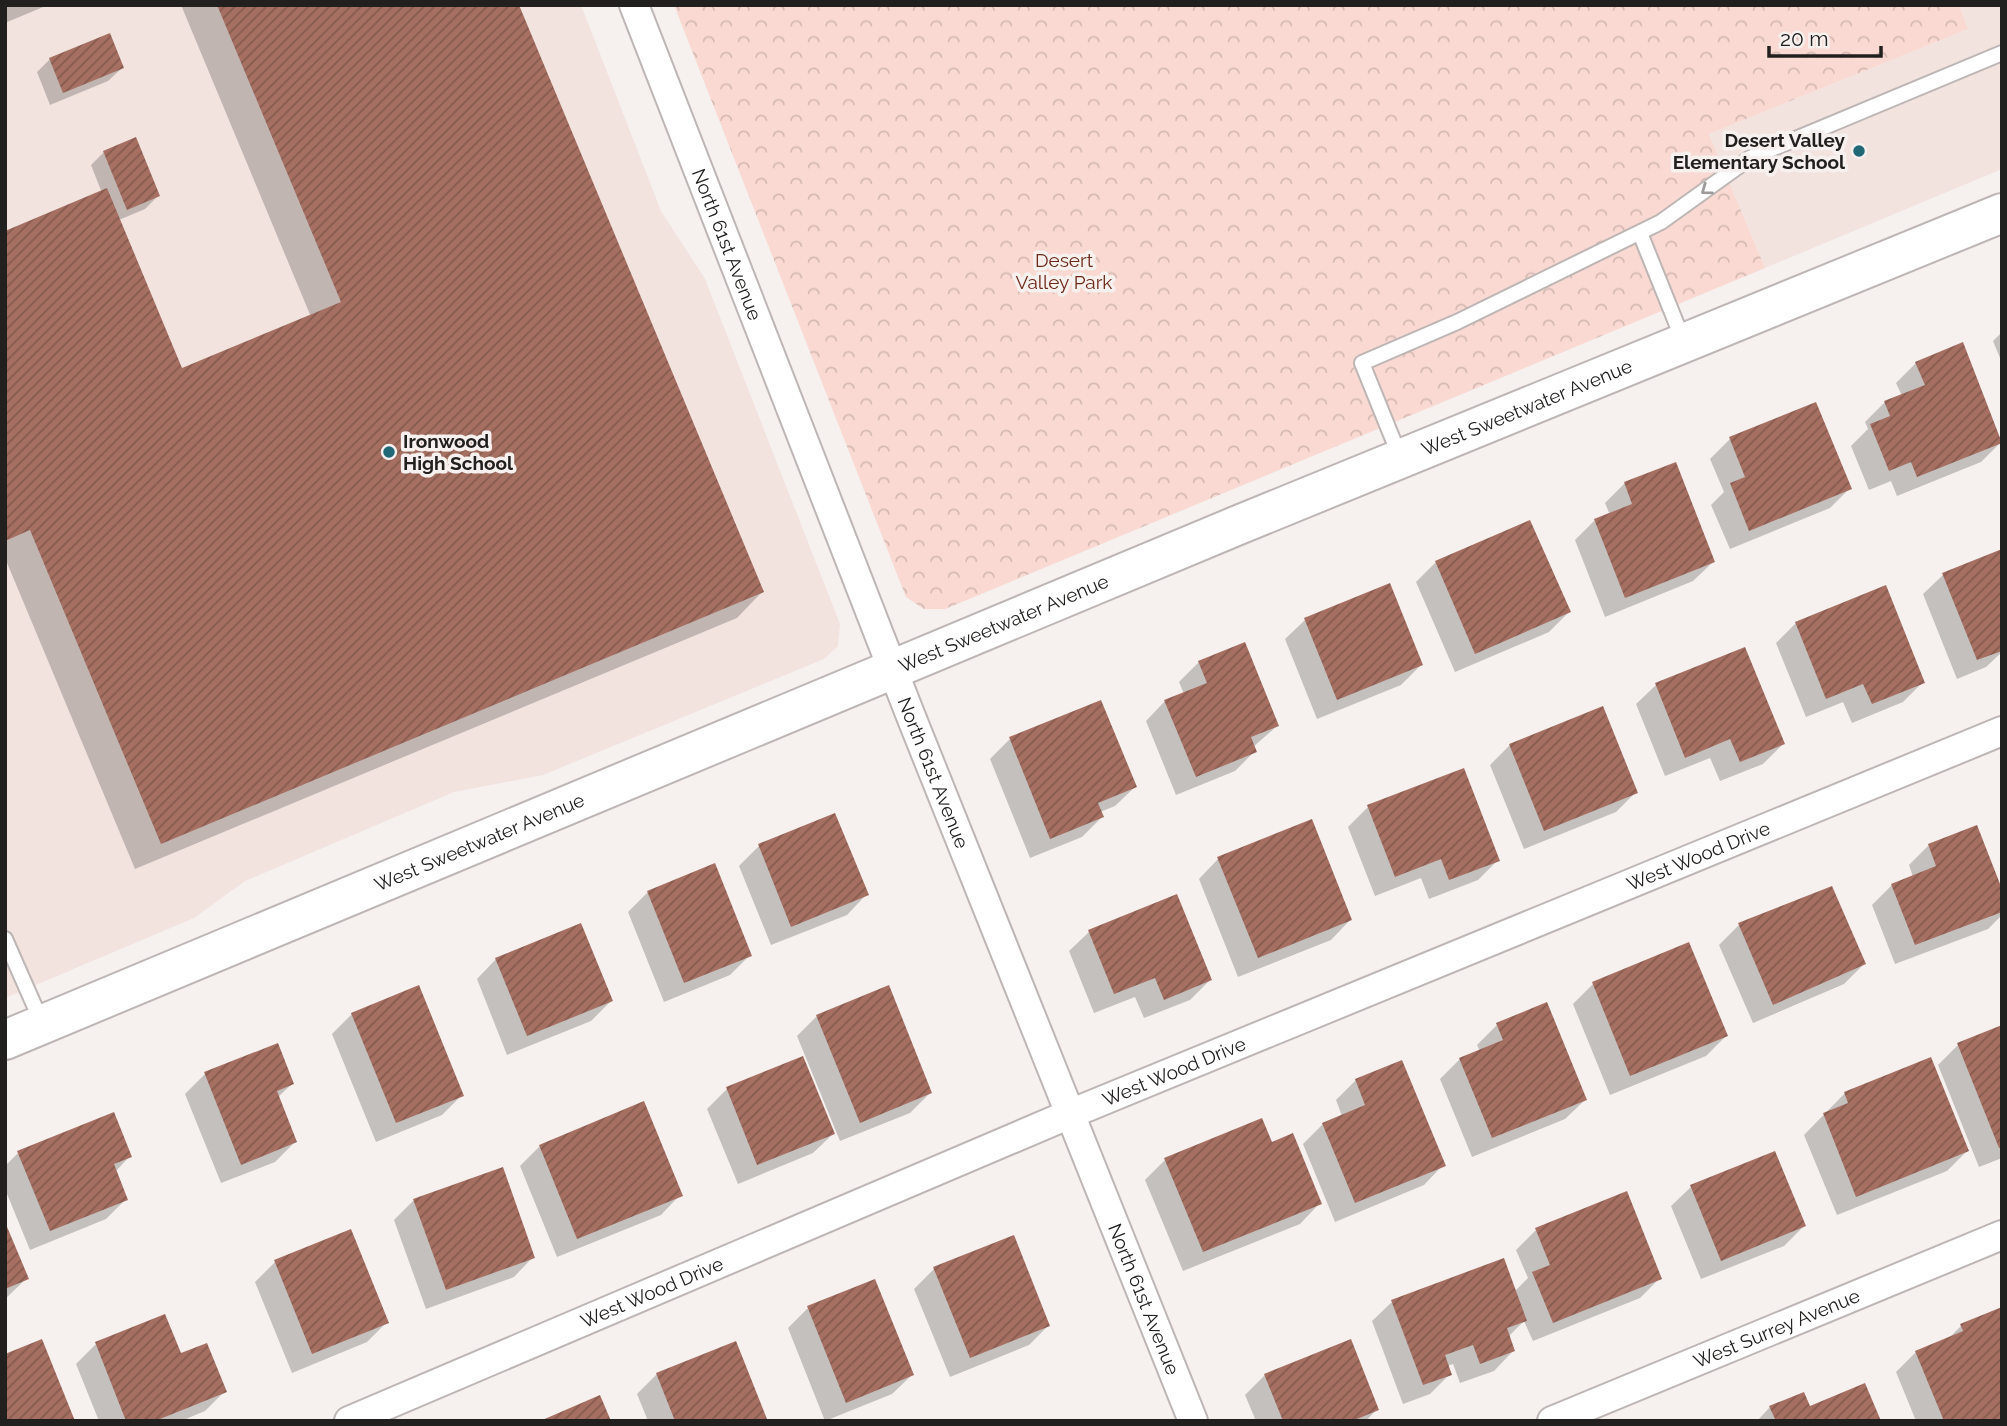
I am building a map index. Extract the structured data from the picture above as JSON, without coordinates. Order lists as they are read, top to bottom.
{
  "streets": {
    "street": [
      "North 61st Avenue",
      "West Sweetwater Avenue",
      "West Wood Drive",
      "West Surrey Avenue"
    ]
  },
  "crossings": [
    ["North 61st Avenue", "West Sweetwater Avenue"],
    ["North 61st Avenue", "West Wood Drive"]
  ],
  "parks": ["Desert Valley Park"],
  "places": ["Desert Valley Elementary School", "Ironwood High School"],
  "scale_bar": "20 m"
}
